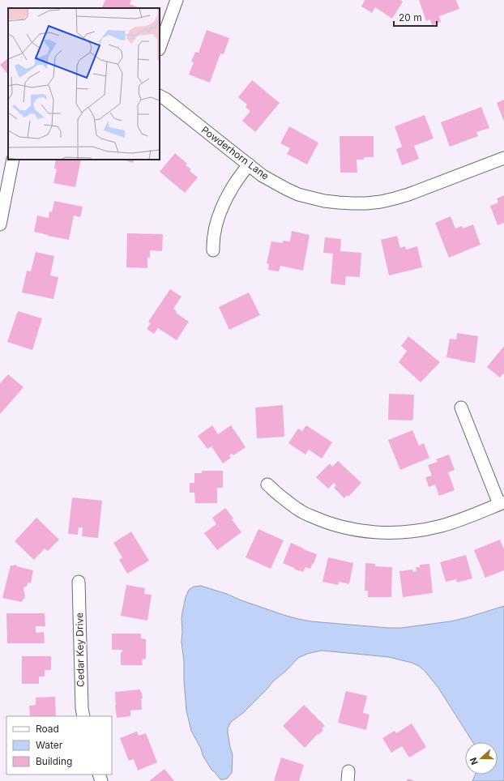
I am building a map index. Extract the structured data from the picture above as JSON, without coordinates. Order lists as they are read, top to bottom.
{
  "streets": {
    "street": ["Powderhorn Lane", "Cedar Key Drive"]
  },
  "legend": ["Road", "Water", "Building"],
  "scale_bar": "20 m",
  "north": "left"
}
